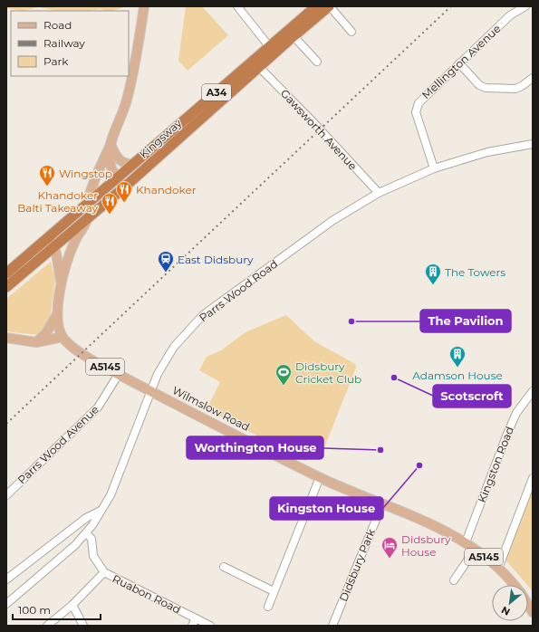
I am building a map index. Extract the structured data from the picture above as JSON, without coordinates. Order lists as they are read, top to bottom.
{
  "streets": {
    "highway": ["A34", "Kingsway"],
    "main road": ["A5145", "Wilmslow Road"],
    "street": [
      "Mellington Avenue",
      "Gawsworth Avenue",
      "Parrs Wood Road",
      "Parrs Wood Avenue",
      "Kingston Road",
      "Didsbury Park",
      "Ruabon Road"
    ]
  },
  "crossings": [
    ["Mellington Avenue", "Parrs Wood Road"],
    ["Gawsworth Avenue", "Kingsway"],
    ["Gawsworth Avenue", "Parrs Wood Road"],
    ["Parrs Wood Road", "Wilmslow Road"],
    ["Parrs Wood Road", "Ruabon Road"],
    ["Wilmslow Road", "Parrs Wood Avenue"],
    ["Wilmslow Road", "Kingston Road"],
    ["Wilmslow Road", "Didsbury Park"]
  ],
  "places": {
    "restaurant": ["Wingstop", "Khandoker", "Khandoker Balti Takeaway"],
    "station": ["East Didsbury"],
    "building": ["The Towers", "Adamson House"],
    "other": [
      "The Pavilion",
      "Scotscroft",
      "Worthington House",
      "Kingston House"
    ],
    "sports": ["Didsbury Cricket Club"],
    "hotel": ["Didsbury House"]
  },
  "legend": ["Road", "Railway", "Park"],
  "scale_bar": "100 m",
  "north": "bottom left"
}
